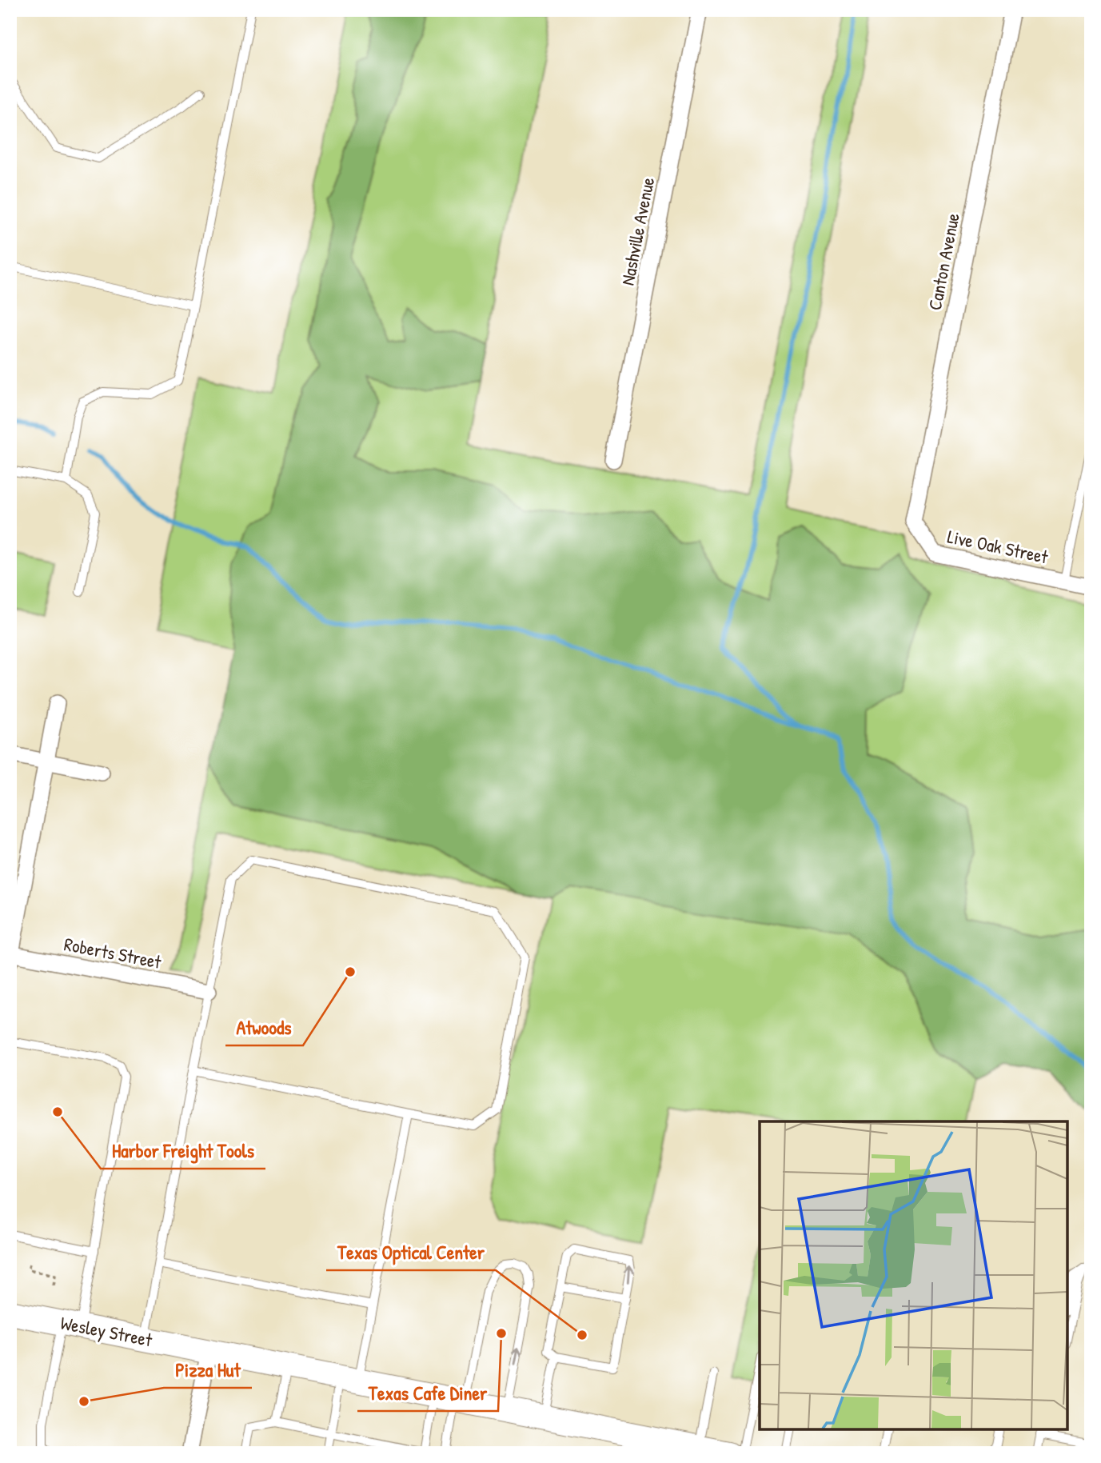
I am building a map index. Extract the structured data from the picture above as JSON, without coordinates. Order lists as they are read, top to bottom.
{
  "streets": {
    "main road": ["Wesley Street"],
    "street": [
      "Nashville Avenue",
      "Canton Avenue",
      "Live Oak Street",
      "Roberts Street"
    ]
  },
  "crossings": [
    ["Canton Avenue", "Live Oak Street"]
  ],
  "places": [
    "Atwoods",
    "Harbor Freight Tools",
    "Texas Cafe Diner",
    "Texas Optical Center",
    "Pizza Hut"
  ]
}
